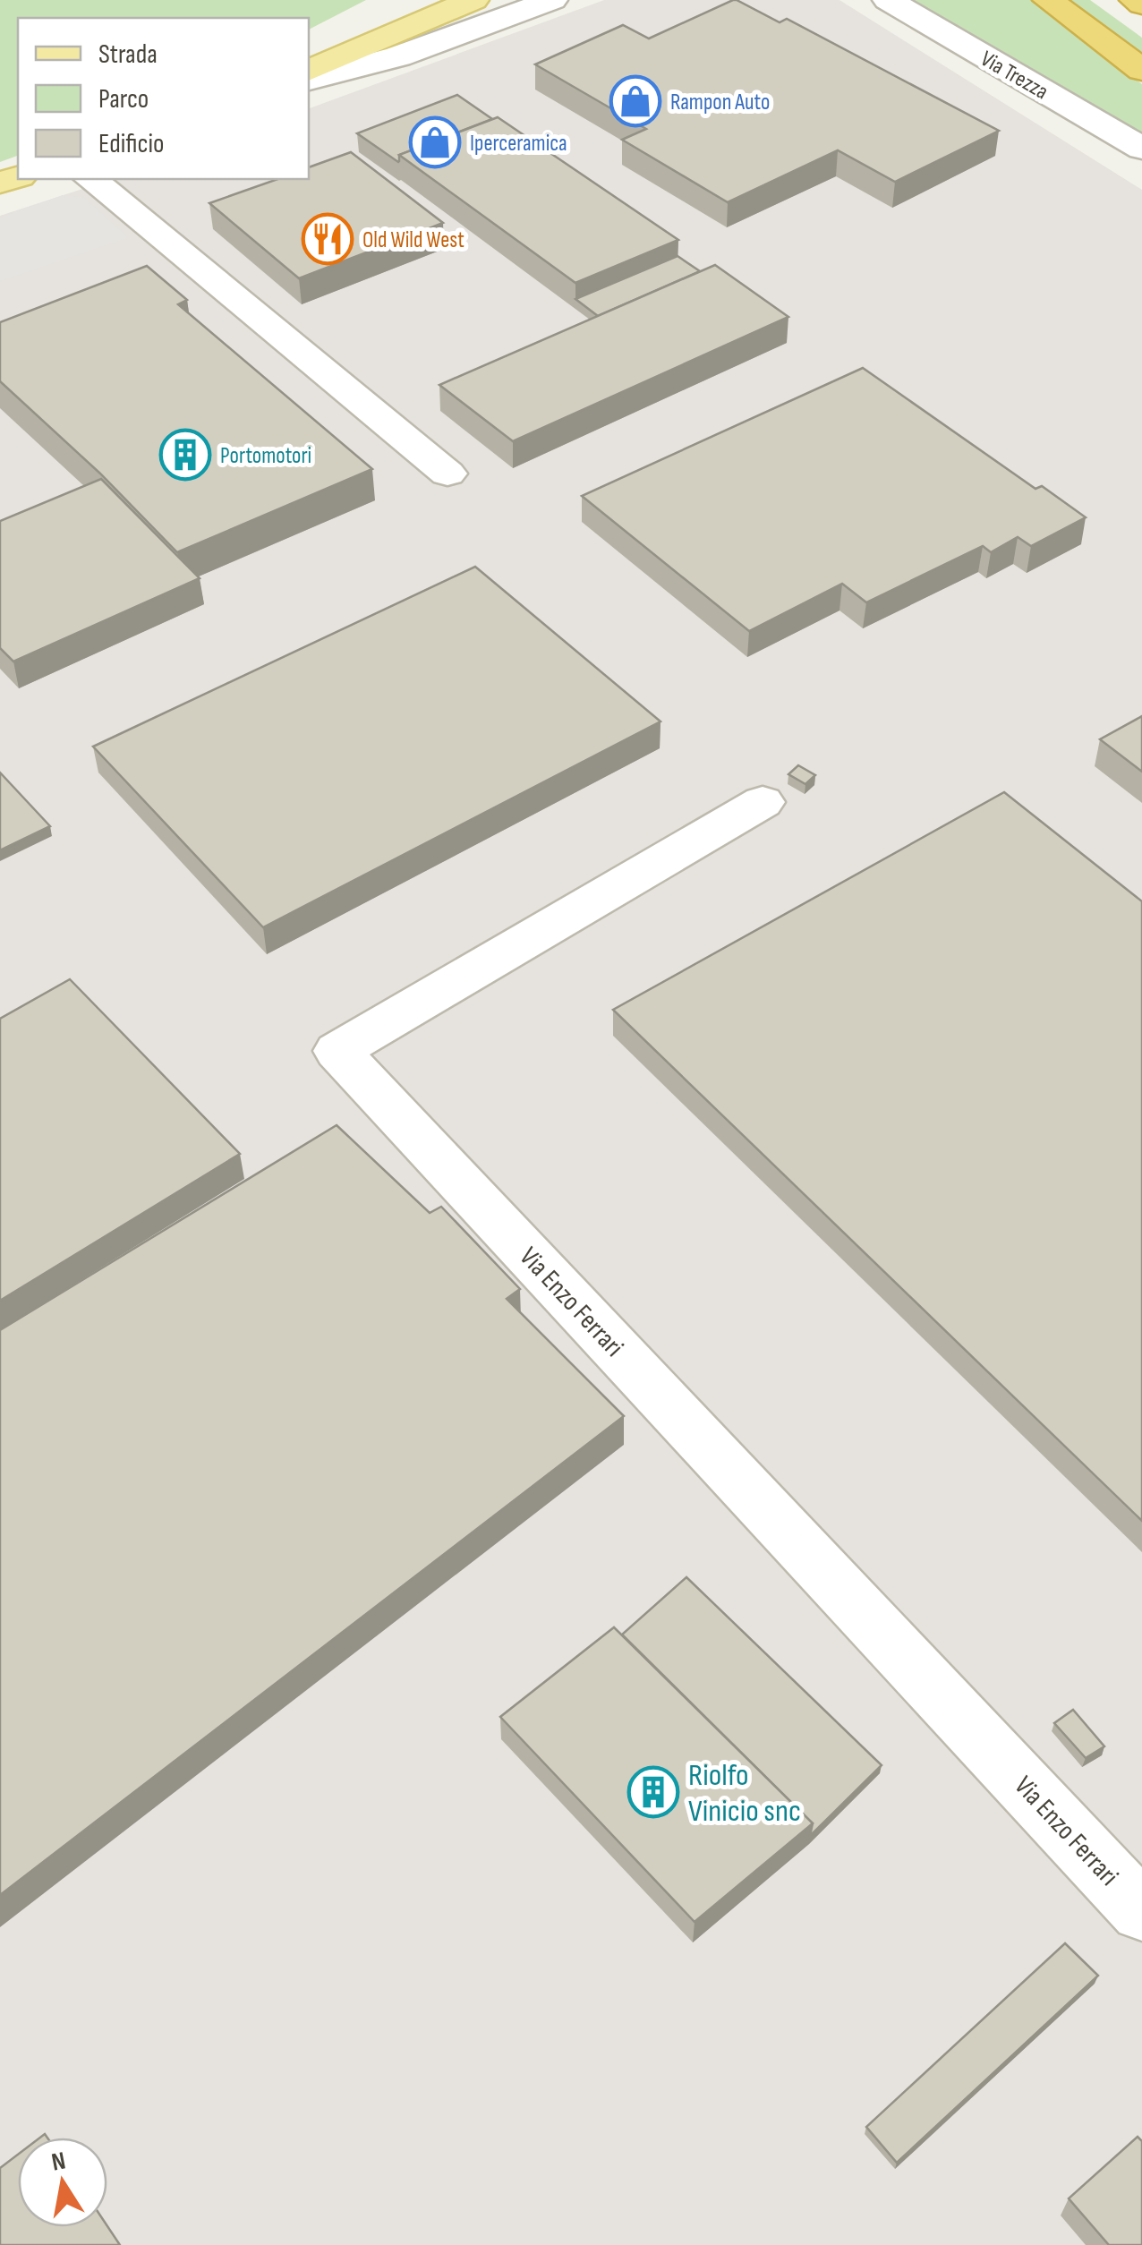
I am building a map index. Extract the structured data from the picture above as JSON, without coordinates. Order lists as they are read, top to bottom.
{
  "streets": {
    "street": ["Via Trezza", "Via Enzo Ferrari"]
  },
  "places": {
    "shop": ["Rampon Auto", "Iperceramica"],
    "restaurant": ["Old Wild West"],
    "building": ["Portomotori", "Riolfo Vinicio snc"]
  },
  "legend": ["Strada", "Parco", "Edificio"],
  "north": "top"
}
